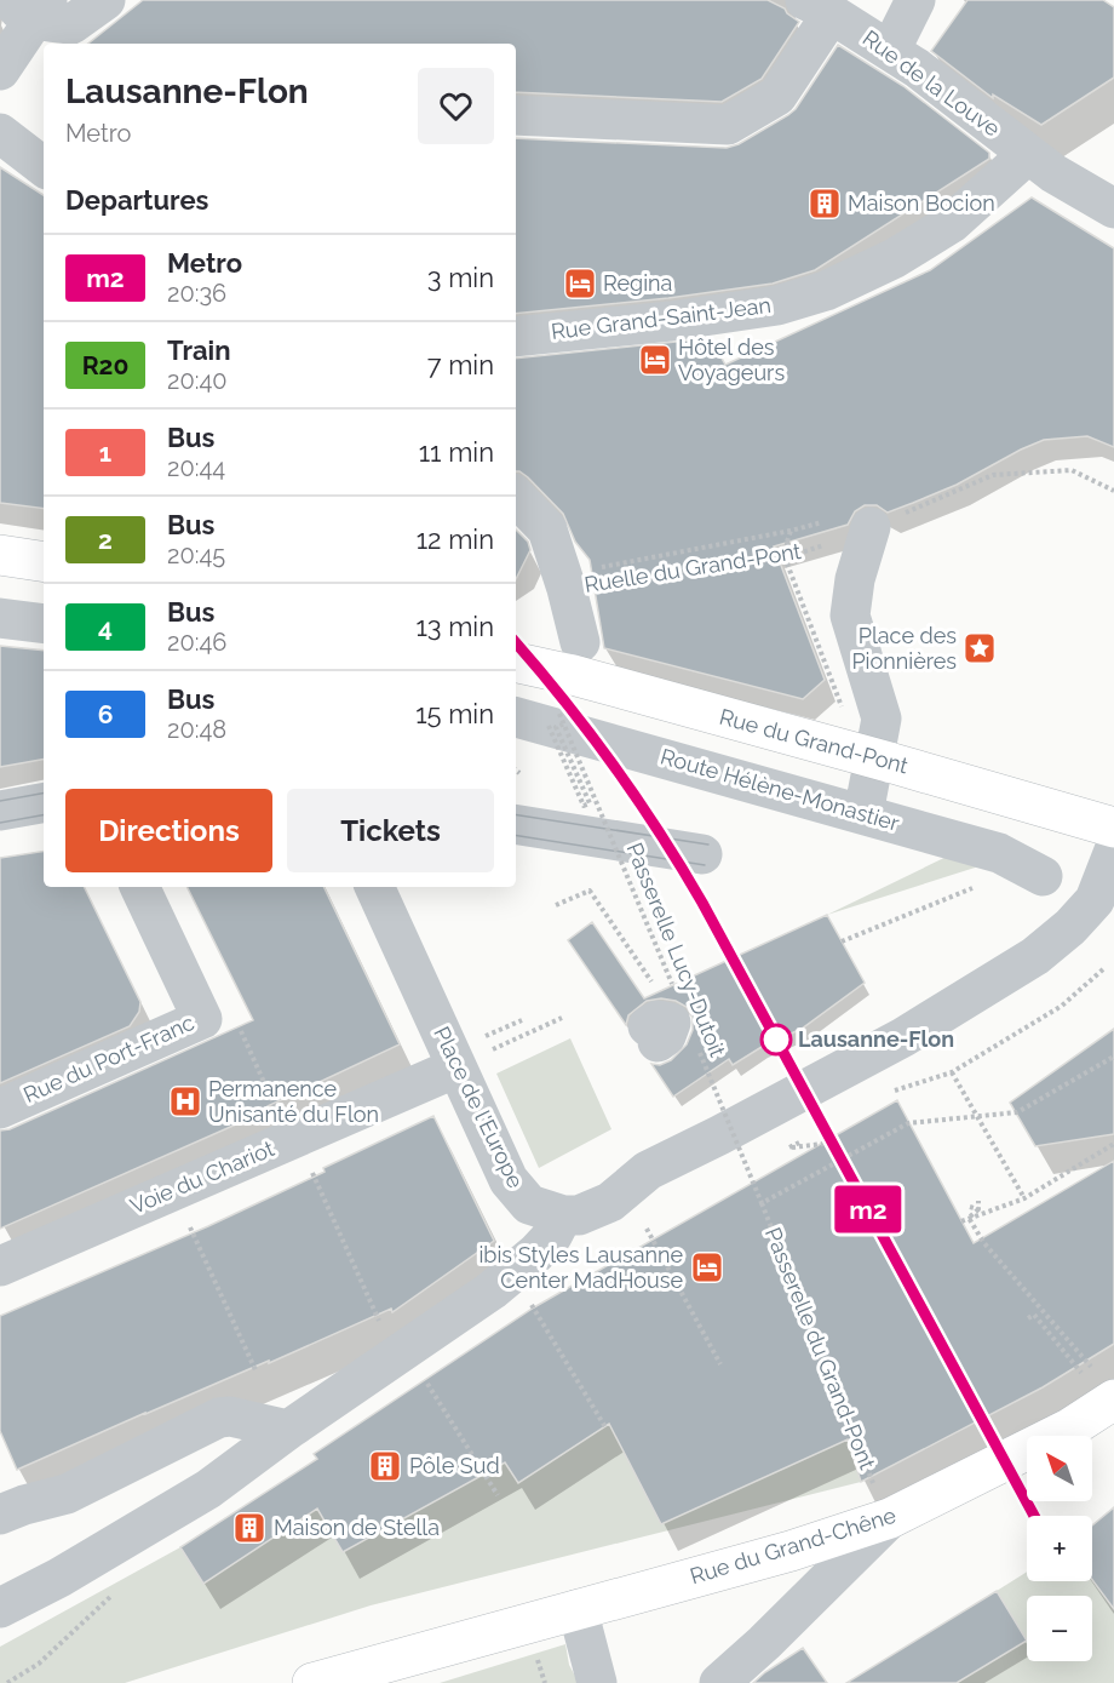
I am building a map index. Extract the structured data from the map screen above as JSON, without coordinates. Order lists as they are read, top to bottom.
{
  "streets": {
    "main road": ["Rue du Grand-Pont", "Rue du Grand-Chêne"],
    "street": [
      "Rue de la Louve",
      "Rue Grand-Saint-Jean",
      "Route Hélène-Monastier",
      "Rue du Port-Franc",
      "Place de l'Europe",
      "Voie du Chariot"
    ],
    "path": ["Ruelle du Grand-Pont", "Passerelle Lucy-Dutoit", "Passerelle du Grand-Pont"]
  },
  "crossings": [
    ["Rue de la Louve", "Rue Grand-Saint-Jean"],
    ["Rue du Grand-Pont", "Route Hélène-Monastier"],
    ["Rue du Grand-Pont", "Passerelle Lucy-Dutoit"],
    ["Route Hélène-Monastier", "Passerelle Lucy-Dutoit"],
    ["Passerelle Lucy-Dutoit", "Passerelle du Grand-Pont"],
    ["Passerelle du Grand-Pont", "Rue du Grand-Chêne"]
  ],
  "places": {
    "building": ["Maison Bocion", "Pôle Sud", "Maison de Stella"],
    "hotel": ["Regina", "Hôtel des Voyageurs", "ibis Styles Lausanne Center MadHouse"],
    "place": ["Place des Pionnières"],
    "other": ["Lausanne-Flon"],
    "hospital": ["Permanence Unisanté du Flon"]
  },
  "lines": ["metro line m2"],
  "north": "top left",
  "page": {
    "on_map": "m2",
    "heading": [
      ["Lausanne-Flon", "Metro"],
      "Departures"
    ],
    "list": [
      {
        "mark": "m2",
        "name": "Metro",
        "note": "20:36",
        "value": "3 min"
      },
      {
        "mark": "R20",
        "name": "Train",
        "note": "20:40",
        "value": "7 min"
      },
      {
        "mark": "1",
        "name": "Bus",
        "note": "20:44",
        "value": "11 min"
      },
      {
        "mark": "2",
        "name": "Bus",
        "note": "20:45",
        "value": "12 min"
      },
      {
        "mark": "4",
        "name": "Bus",
        "note": "20:46",
        "value": "13 min"
      },
      {
        "mark": "6",
        "name": "Bus",
        "note": "20:48",
        "value": "15 min"
      }
    ],
    "buttons": ["Directions", "Tickets"],
    "map_buttons": ["+", "−"]
  }
}
